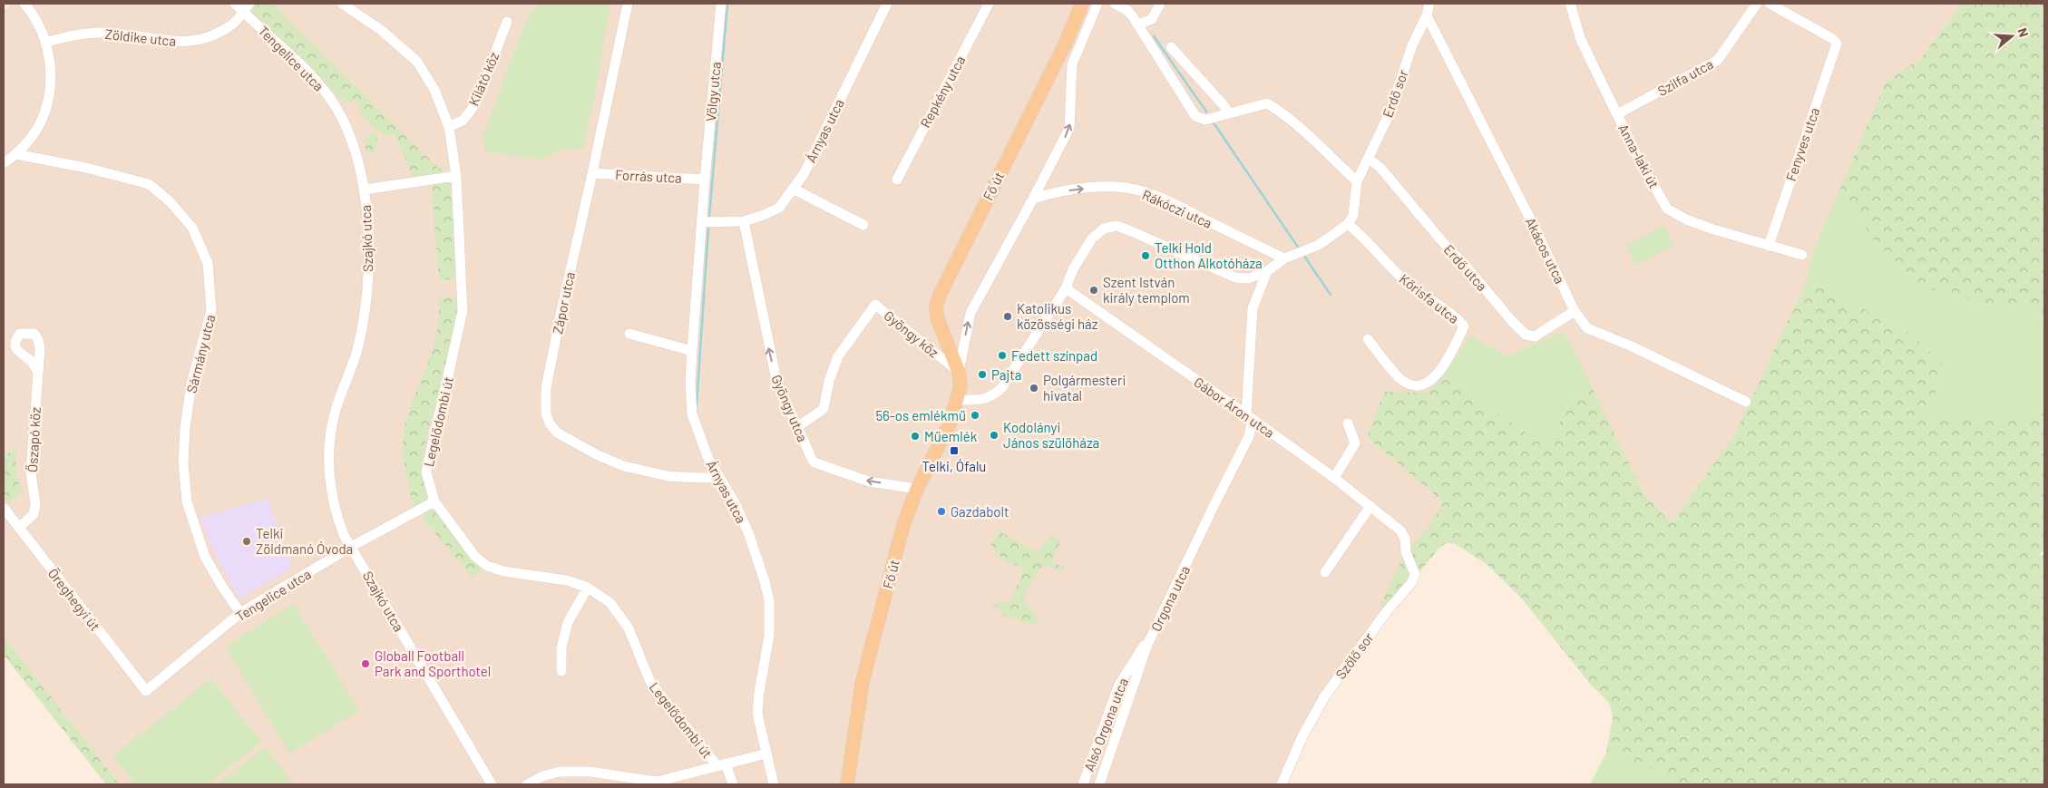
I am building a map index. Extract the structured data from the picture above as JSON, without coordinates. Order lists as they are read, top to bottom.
{
  "streets": {
    "main road": ["Fő út"],
    "street": [
      "Zöldike utca",
      "Tengelice utca",
      "Szilfa utca",
      "Kilátó köz",
      "Völgy utca",
      "Repkény utca",
      "Erdő sor",
      "Árnyas utca",
      "Fenyves utca",
      "Anna-laki út",
      "Forrás utca",
      "Rákóczi utca",
      "Szajkó utca",
      "Akácos utca",
      "Erdő utca",
      "Kőrisfa utca",
      "Zápor utca",
      "Gyöngy köz",
      "Sármány utca",
      "Gábor Áron utca",
      "Gyöngy utca",
      "Legelődombi út",
      "Őszapó köz",
      "Orgona utca",
      "Öreghegyi út",
      "Szőlő sor",
      "Alsó Orgona utca"
    ]
  },
  "crossings": [
    ["Zöldike utca", "Tengelice utca"],
    ["Tengelice utca", "Szajkó utca"],
    ["Tengelice utca", "Sármány utca"],
    ["Tengelice utca", "Legelődombi út"],
    ["Tengelice utca", "Öreghegyi út"],
    ["Szilfa utca", "Anna-laki út"],
    ["Kilátó köz", "Legelődombi út"],
    ["Völgy utca", "Árnyas utca"],
    ["Völgy utca", "Forrás utca"],
    ["Erdő sor", "Akácos utca"],
    ["Erdő sor", "Erdő utca"],
    ["Árnyas utca", "Forrás utca"],
    ["Árnyas utca", "Zápor utca"],
    ["Árnyas utca", "Gyöngy utca"],
    ["Fenyves utca", "Anna-laki út"],
    ["Forrás utca", "Zápor utca"],
    ["Fő út", "Rákóczi utca"],
    ["Fő út", "Gyöngy köz"],
    ["Fő út", "Gyöngy utca"],
    ["Akácos utca", "Erdő utca"],
    ["Gyöngy köz", "Gyöngy utca"],
    ["Gábor Áron utca", "Orgona utca"],
    ["Gábor Áron utca", "Szőlő sor"],
    ["Őszapó köz", "Öreghegyi út"],
    ["Orgona utca", "Alsó Orgona utca"]
  ],
  "one_way": ["Rákóczi utca", "Gyöngy utca"],
  "places": {
    "other": [
      "Telki Hold Otthon Alkotóháza",
      "Szent István király templom",
      "Katolikus közösségi ház",
      "Fedett színpad",
      "Pajta",
      "Polgármesteri hivatal",
      "56-os emlékmű",
      "Kodolányi János szülőháza",
      "Műemlék",
      "Gazdabolt",
      "Telki Zöldmanó Óvoda",
      "Globall Football Park and Sporthotel"
    ],
    "transit": ["Telki, Ófalu"]
  },
  "north": "right"
}
